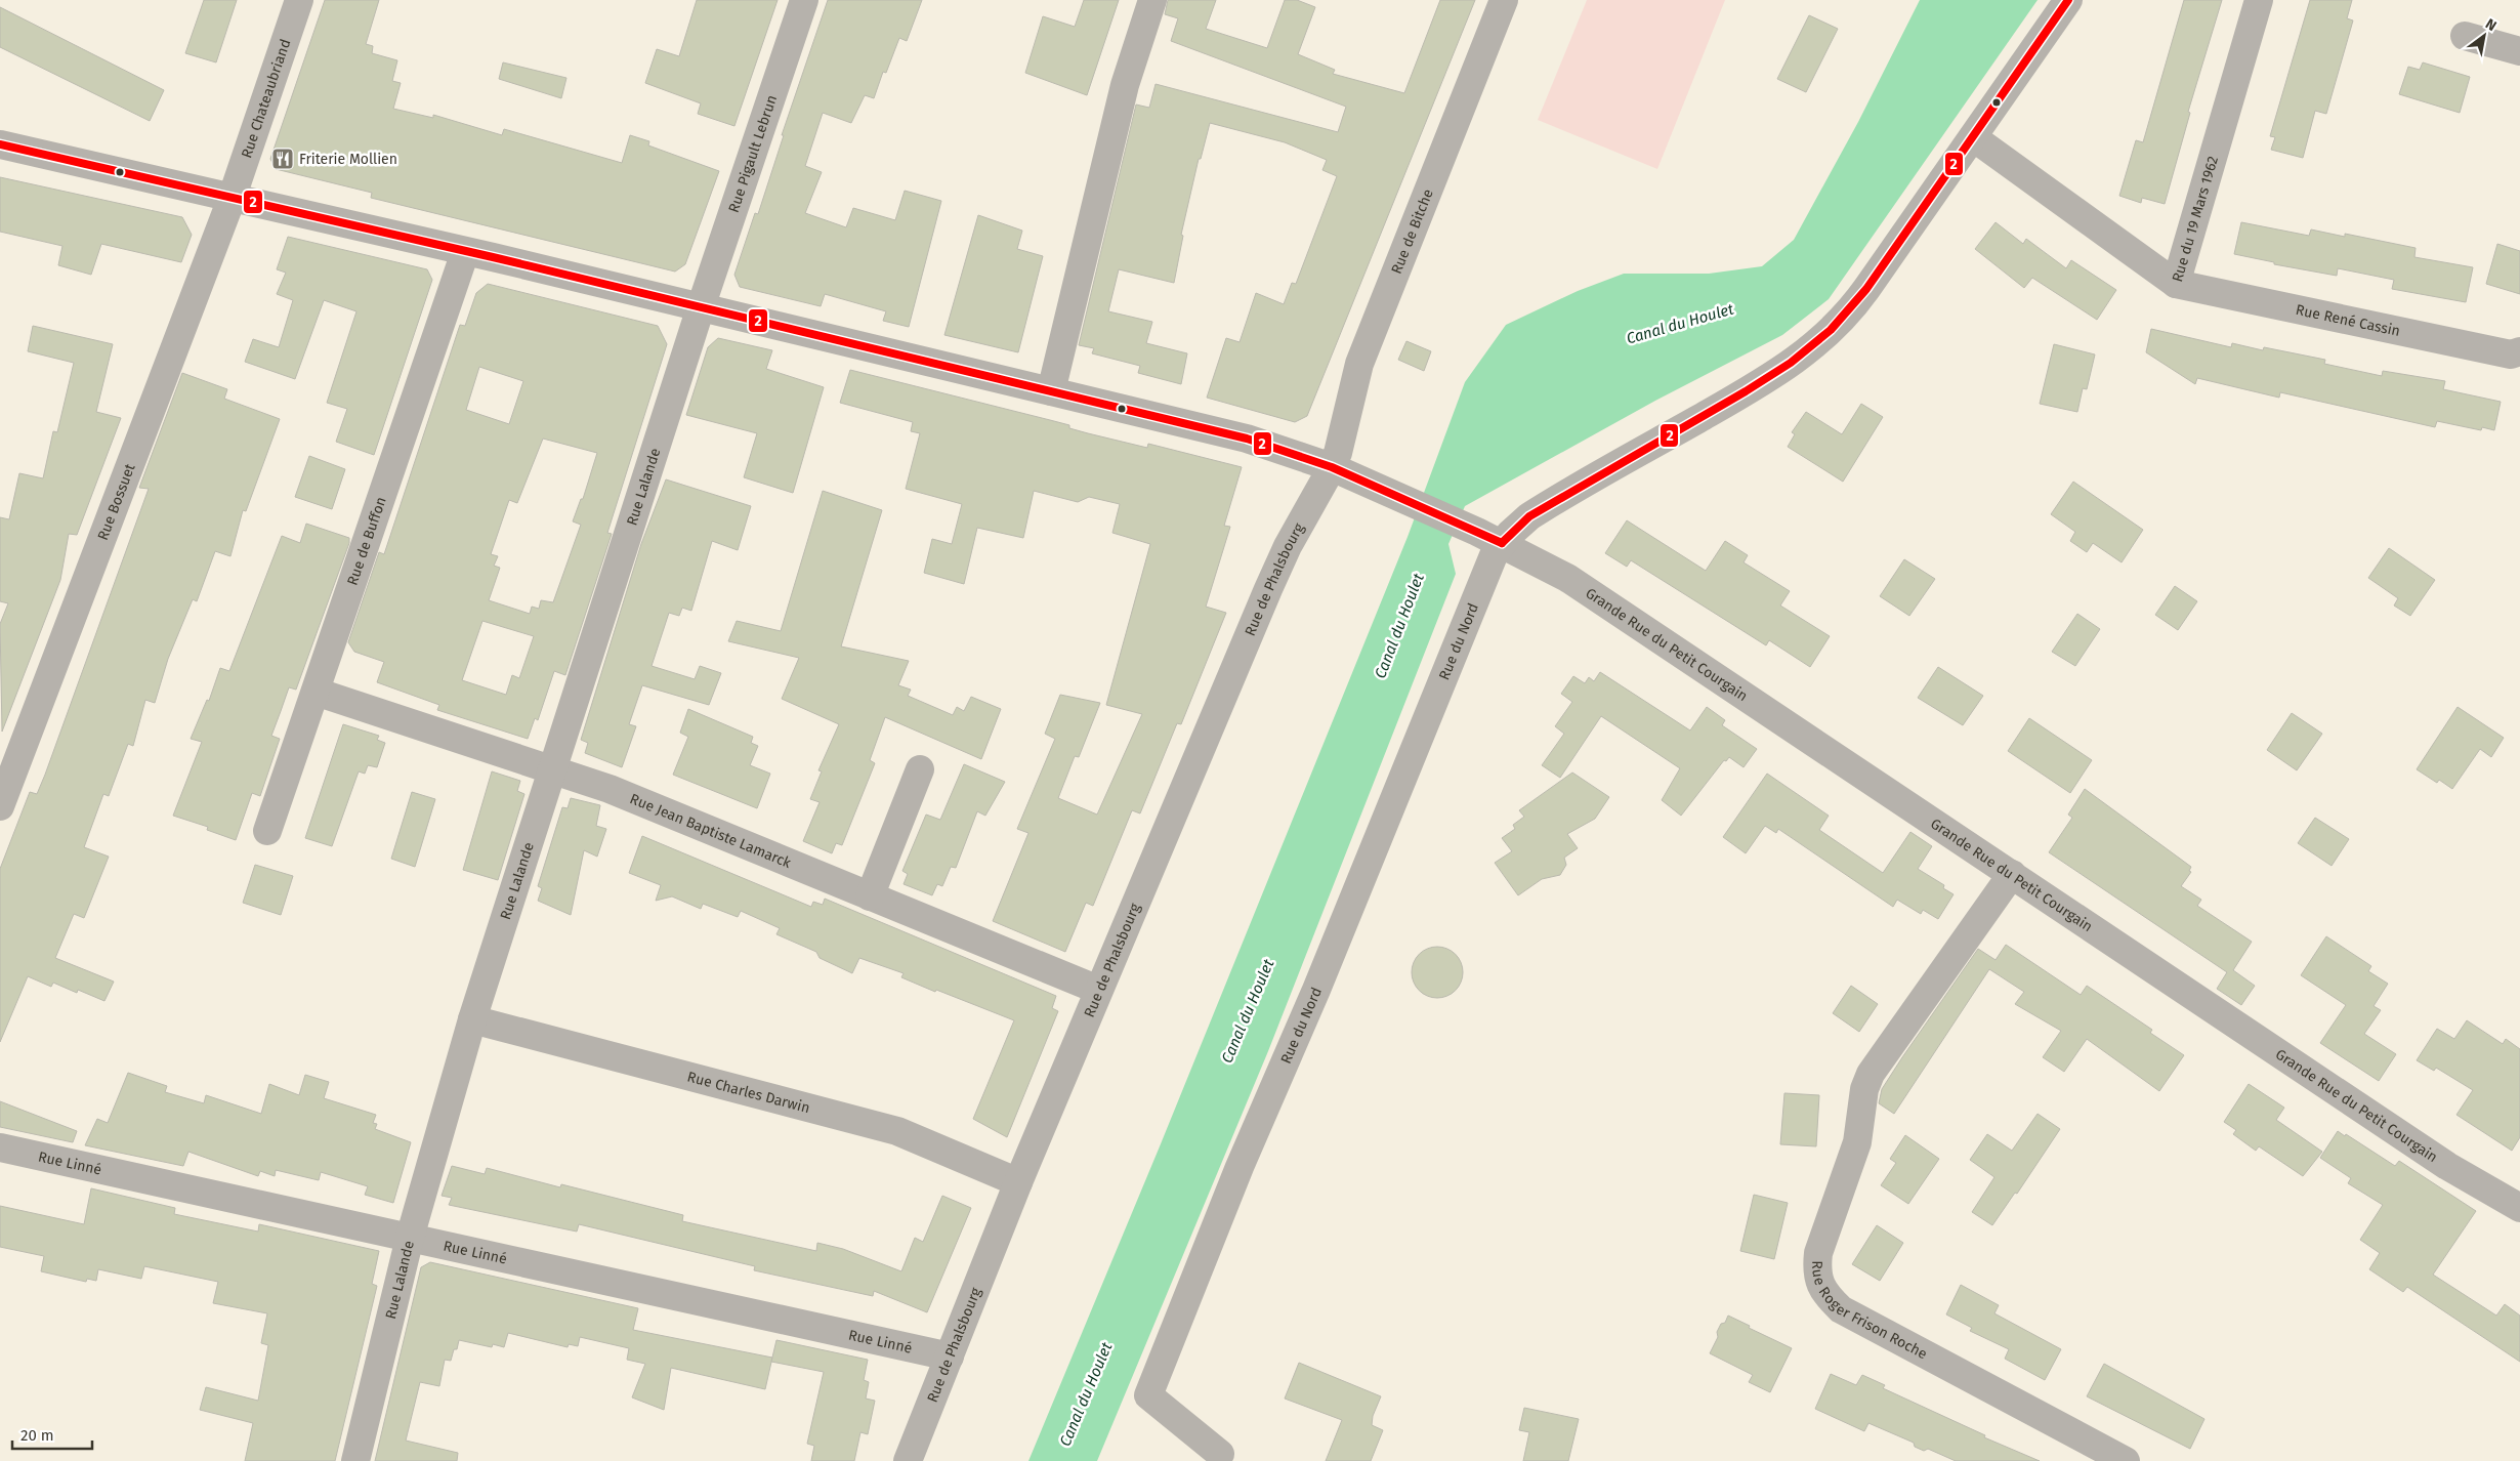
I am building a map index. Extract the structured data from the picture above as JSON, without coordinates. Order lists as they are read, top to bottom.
{
  "streets": {
    "street": [
      "Rue Chateaubriand",
      "Rue Pigault Lebrun",
      "Rue du 19 Mars 1962",
      "Rue de Bitche",
      "Rue René Cassin",
      "Rue Lalande",
      "Rue Bossuet",
      "Rue de Buffon",
      "Rue de Phalsbourg",
      "Rue du Nord",
      "Grande Rue du Petit Courgain",
      "Rue Jean Baptiste Lamarck",
      "Rue Charles Darwin",
      "Rue Linné",
      "Rue Roger Frison Roche"
    ]
  },
  "crossings": [
    ["Rue Chateaubriand", "Rue Bossuet"],
    ["Rue Chateaubriand", "Grande Rue du Petit Courgain"],
    ["Rue Pigault Lebrun", "Rue Lalande"],
    ["Rue Pigault Lebrun", "Grande Rue du Petit Courgain"],
    ["Rue du 19 Mars 1962", "Rue René Cassin"],
    ["Rue du 19 Mars 1962", "Rue du Nord"],
    ["Rue de Bitche", "Rue de Phalsbourg"],
    ["Rue de Bitche", "Grande Rue du Petit Courgain"],
    ["Rue Lalande", "Grande Rue du Petit Courgain"],
    ["Rue Lalande", "Rue Jean Baptiste Lamarck"],
    ["Rue Lalande", "Rue Charles Darwin"],
    ["Rue Lalande", "Rue Linné"],
    ["Rue Bossuet", "Grande Rue du Petit Courgain"],
    ["Rue de Buffon", "Grande Rue du Petit Courgain"],
    ["Rue de Buffon", "Rue Jean Baptiste Lamarck"],
    ["Rue de Phalsbourg", "Grande Rue du Petit Courgain"],
    ["Rue de Phalsbourg", "Rue Jean Baptiste Lamarck"],
    ["Rue de Phalsbourg", "Rue Charles Darwin"],
    ["Rue de Phalsbourg", "Rue Linné"],
    ["Rue du Nord", "Grande Rue du Petit Courgain"],
    ["Grande Rue du Petit Courgain", "Rue Roger Frison Roche"]
  ],
  "water": ["Canal du Houlet"],
  "places": {
    "restaurant": ["Friterie Mollien"]
  },
  "lines": ["transit line 2"],
  "scale_bar": "20 m",
  "north": "top right"
}
